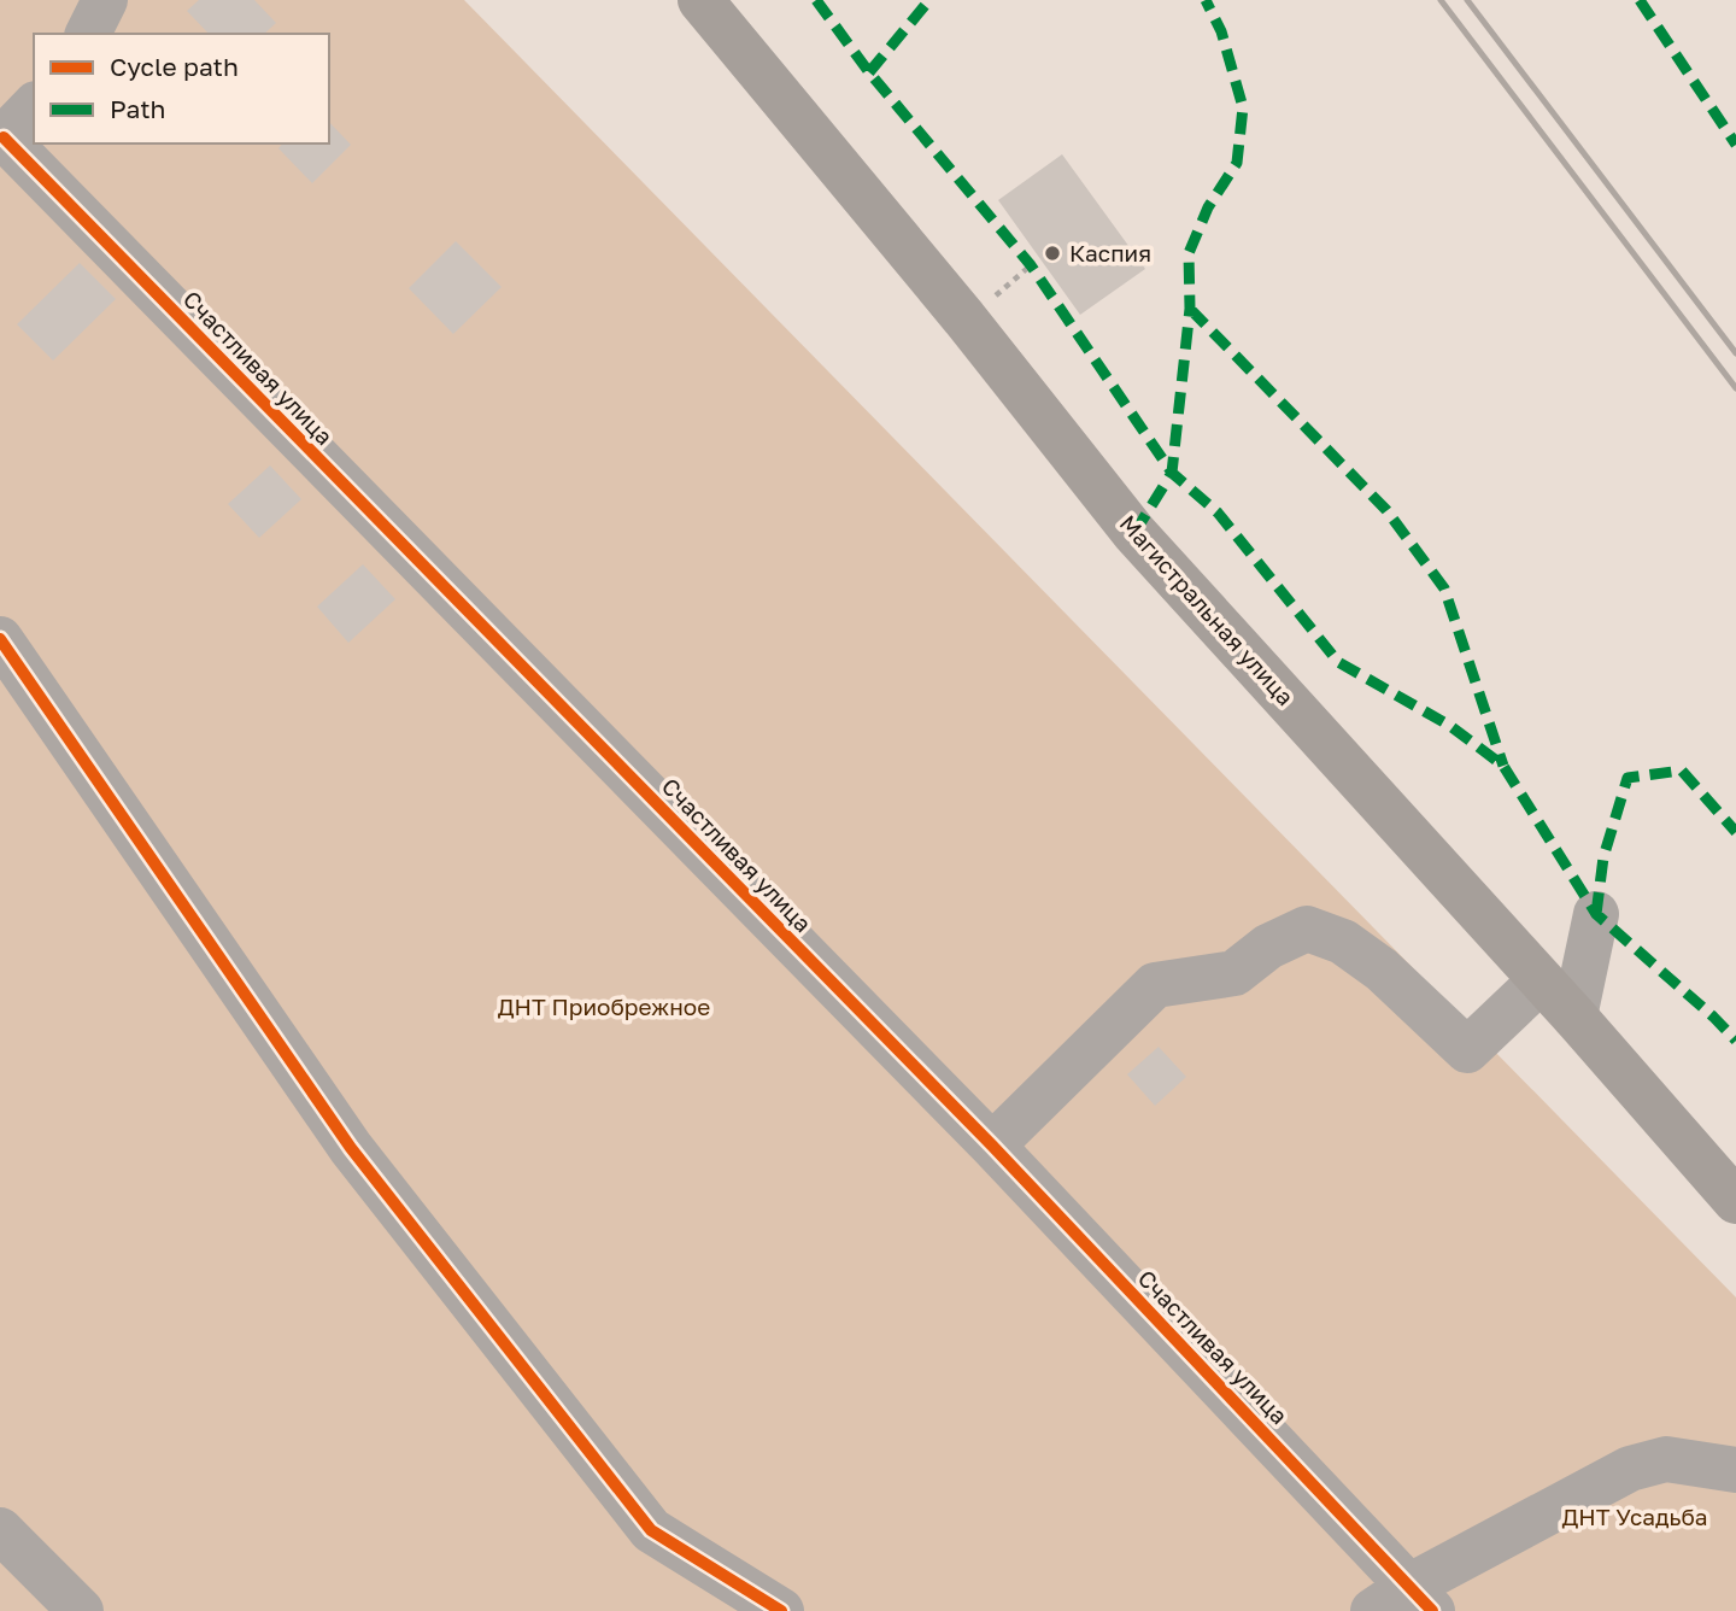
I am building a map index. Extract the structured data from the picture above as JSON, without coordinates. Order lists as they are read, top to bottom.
{
  "streets": {
    "main road": ["Магистральная улица"],
    "street": ["Счастливая улица"]
  },
  "parks": ["ДНТ Приобрежное", "ДНТ Усадьба"],
  "places": ["Каспия"],
  "legend": ["Cycle path", "Path"]
}
